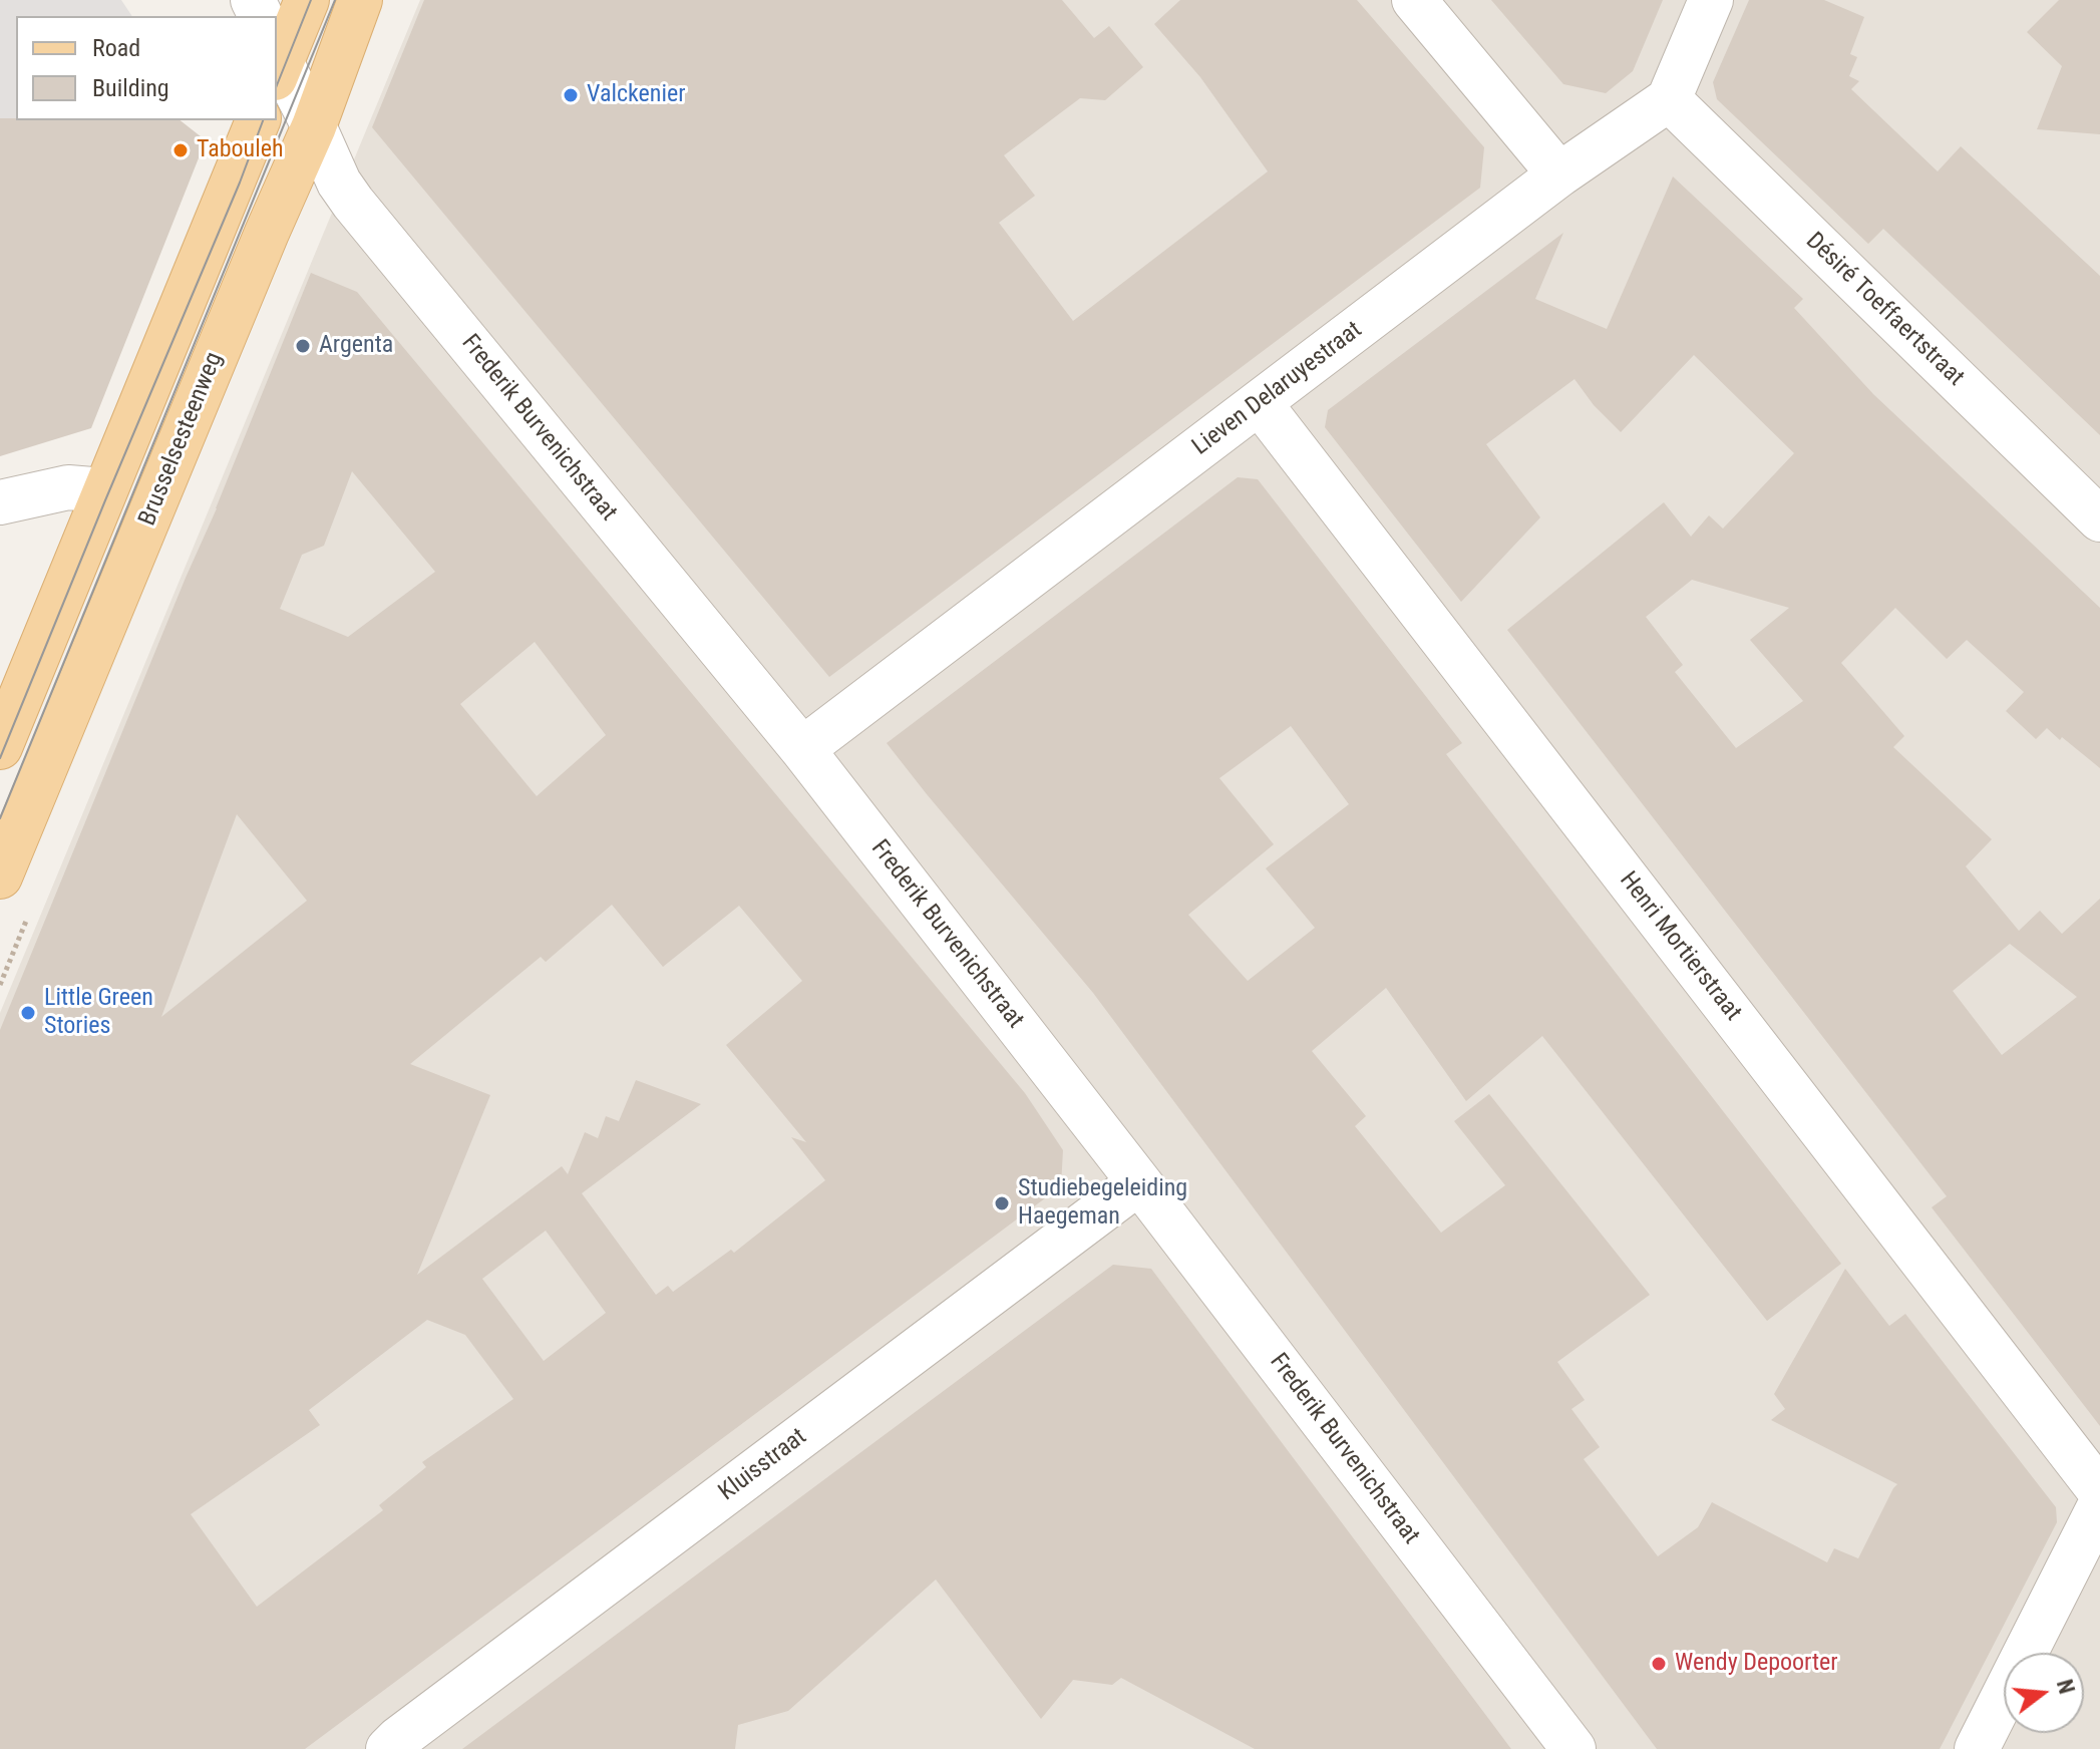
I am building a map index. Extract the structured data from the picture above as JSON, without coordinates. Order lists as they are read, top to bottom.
{
  "streets": {
    "main road": ["Brusselsesteenweg"],
    "street": [
      "Désiré Toeffaertstraat",
      "Lieven Delaruyestraat",
      "Frederik Burvenichstraat",
      "Henri Mortierstraat",
      "Kluisstraat"
    ]
  },
  "crossings": [
    ["Désiré Toeffaertstraat", "Lieven Delaruyestraat"],
    ["Lieven Delaruyestraat", "Frederik Burvenichstraat"],
    ["Lieven Delaruyestraat", "Henri Mortierstraat"],
    ["Frederik Burvenichstraat", "Brusselsesteenweg"],
    ["Frederik Burvenichstraat", "Kluisstraat"]
  ],
  "places": [
    "Valckenier",
    "Tabouleh",
    "Argenta",
    "Little Green Stories",
    "Studiebegeleiding Haegeman",
    "Wendy Depoorter"
  ],
  "legend": ["Road", "Building"],
  "north": "right"
}
